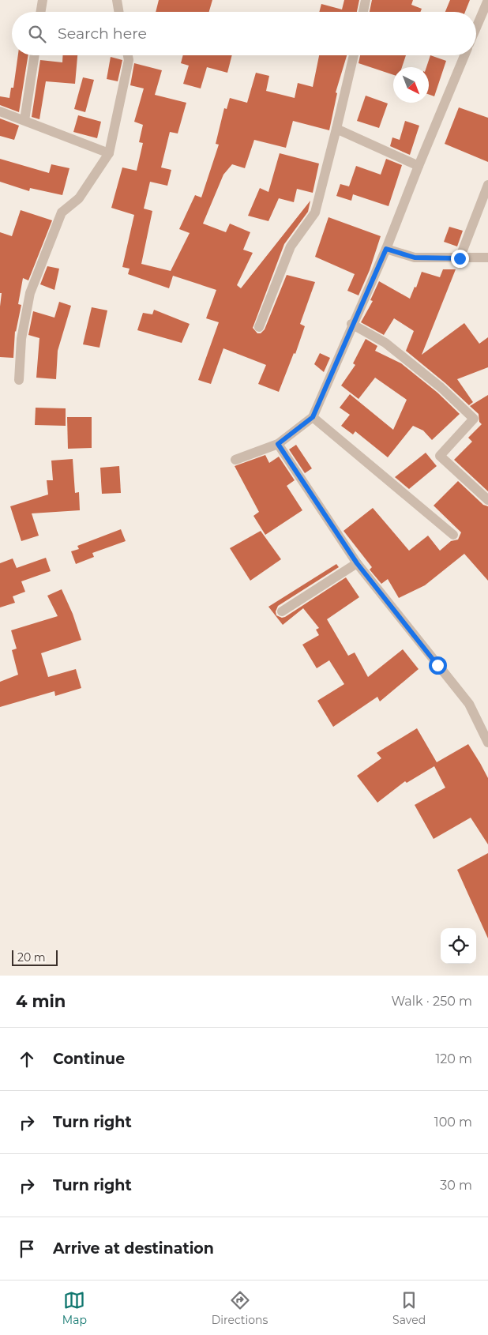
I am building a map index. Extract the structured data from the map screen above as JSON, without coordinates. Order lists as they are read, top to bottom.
{
  "scale_bar": "20 m",
  "north": "bottom right",
  "page": {
    "search": "Search here",
    "scale": "20 m",
    "heading": ["4 min", "Walk · 250 m"],
    "list": [
      ["Continue", "120 m"],
      ["Turn right", "100 m"],
      ["Turn right", "30 m"],
      "Arrive at destination"
    ],
    "nav": ["Map", "Directions", "Saved"]
  }
}
